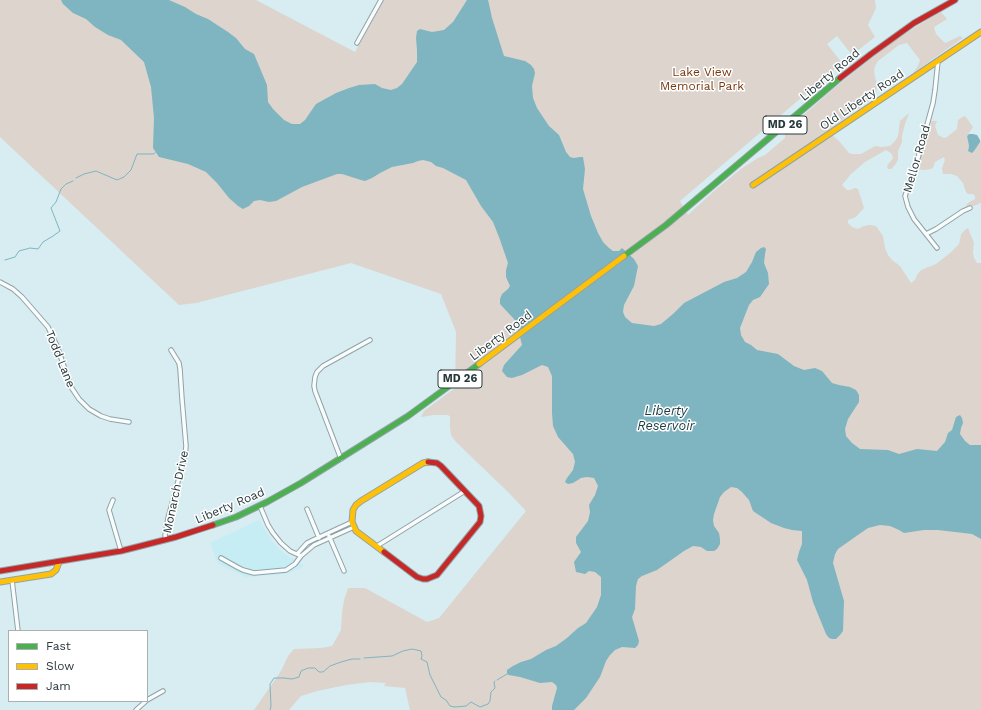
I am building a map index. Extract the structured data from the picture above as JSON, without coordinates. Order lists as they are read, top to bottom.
{
  "streets": {
    "main road": ["Liberty Road", "Old Liberty Road", "MD 26"],
    "street": ["Mellor Road", "Todd Lane", "Monarch Drive"]
  },
  "crossings": [
    ["Liberty Road", "Monarch Drive"],
    ["Old Liberty Road", "Mellor Road"]
  ],
  "water": ["Liberty Reservoir"],
  "parks": ["Lake View Memorial Park"],
  "legend": ["Fast", "Slow", "Jam"]
}
